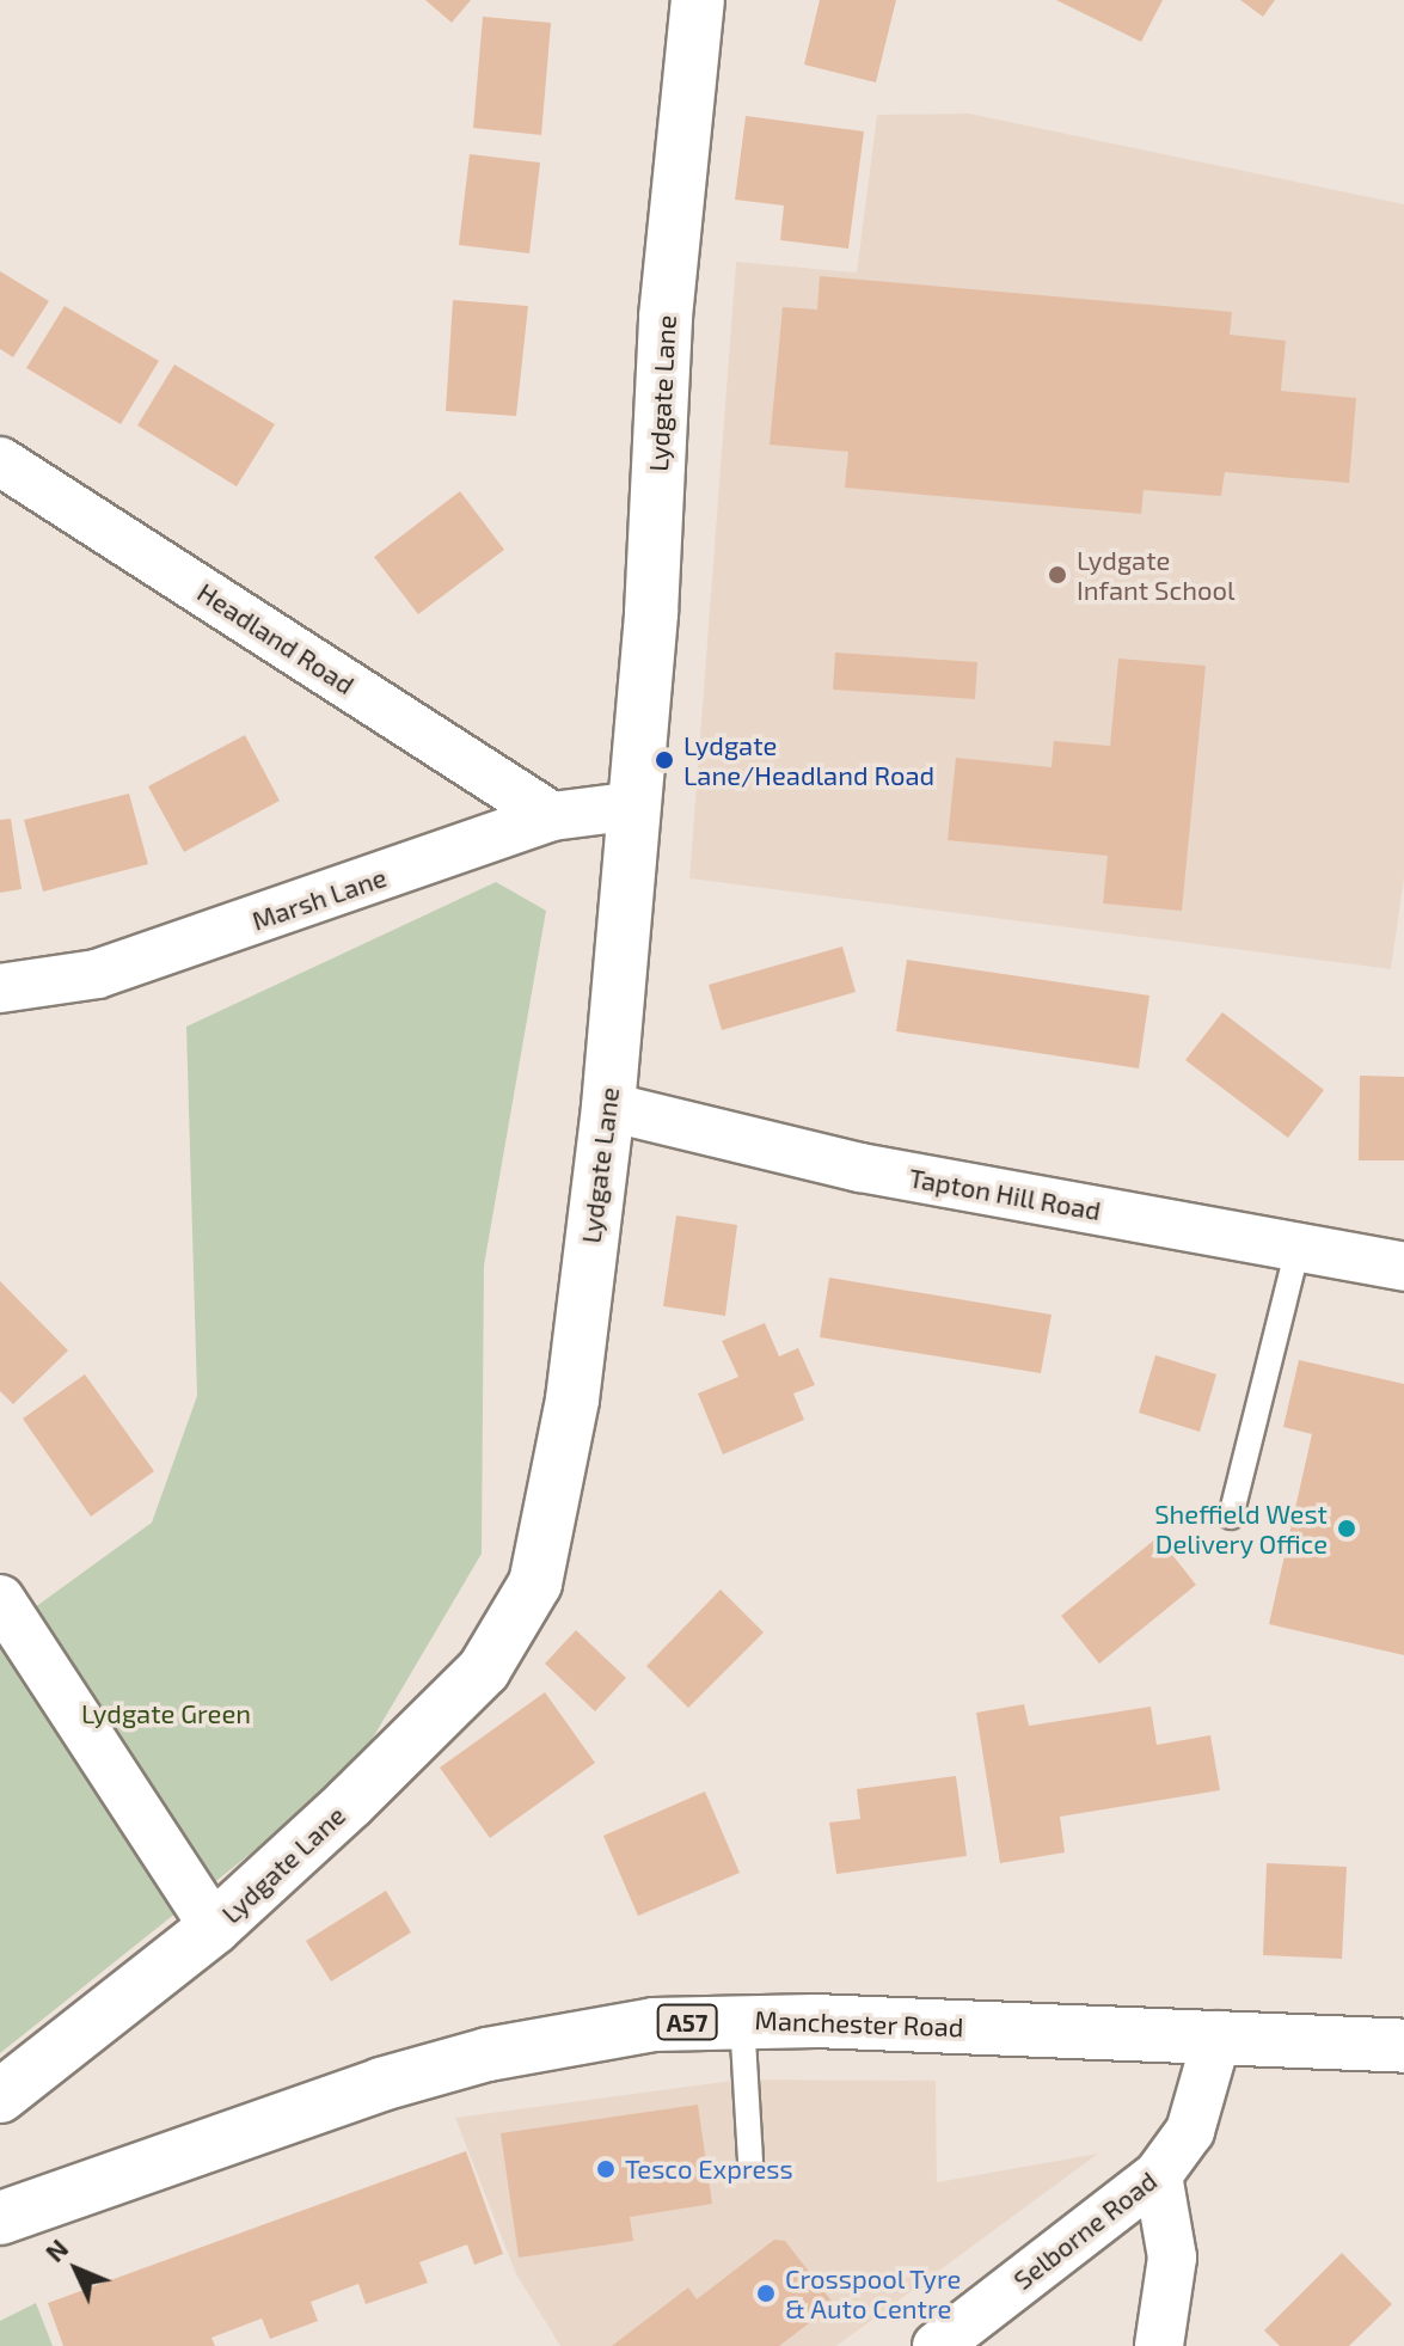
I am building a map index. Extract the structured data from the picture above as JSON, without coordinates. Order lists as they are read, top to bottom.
{
  "streets": {
    "street": [
      "Lydgate Lane",
      "Headland Road",
      "Marsh Lane",
      "Tapton Hill Road",
      "A57",
      "Manchester Road",
      "Selborne Road"
    ]
  },
  "crossings": [
    ["Lydgate Lane", "Marsh Lane"],
    ["Lydgate Lane", "Tapton Hill Road"],
    ["Headland Road", "Marsh Lane"],
    ["Manchester Road", "Selborne Road"]
  ],
  "parks": ["Lydgate Green"],
  "places": [
    "Lydgate Infant School",
    "Lydgate Lane/Headland Road",
    "Sheffield West Delivery Office",
    "Tesco Express",
    "Crosspool Tyre & Auto Centre"
  ],
  "north": "top left"
}
